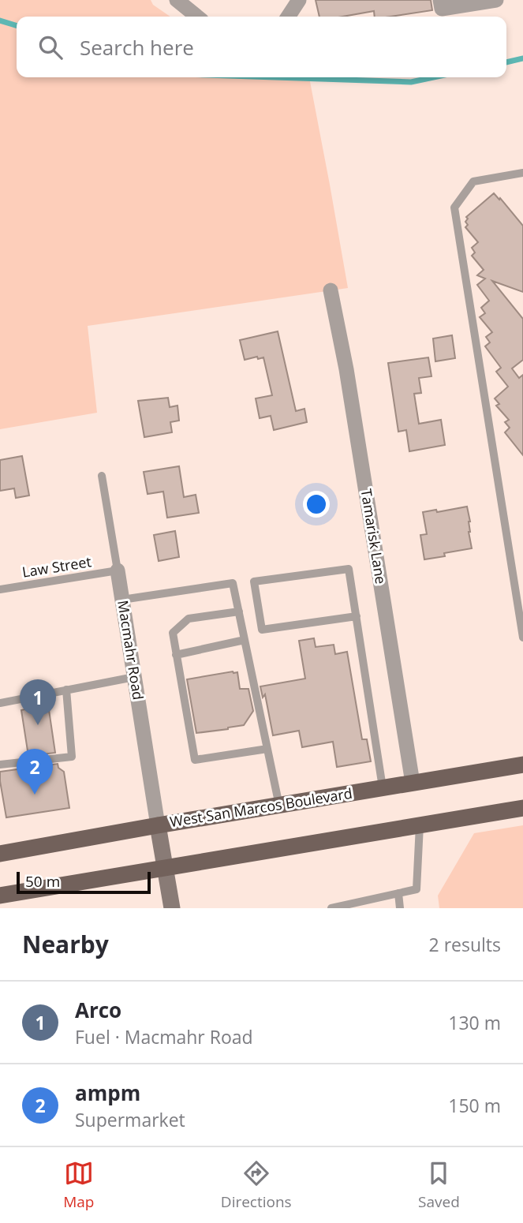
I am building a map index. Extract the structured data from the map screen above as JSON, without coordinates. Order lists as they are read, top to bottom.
{
  "streets": {
    "main road": ["West San Marcos Boulevard"],
    "street": ["Tamarisk Lane", "Macmahr Road"],
    "lane": ["Law Street"]
  },
  "crossings": [
    ["Tamarisk Lane", "West San Marcos Boulevard"],
    ["Law Street", "Macmahr Road"],
    ["Macmahr Road", "West San Marcos Boulevard"]
  ],
  "scale_bar": "50 m",
  "page": {
    "search": "Search here",
    "pins": ["1", "2"],
    "scale": "50 m",
    "heading": ["Nearby", "2 results"],
    "list": [
      {
        "mark": "1",
        "name": "Arco",
        "note": "Fuel · Macmahr Road",
        "value": "130 m"
      },
      {
        "mark": "2",
        "name": "ampm",
        "note": "Supermarket",
        "value": "150 m"
      }
    ],
    "nav": ["Map", "Directions", "Saved"]
  }
}
